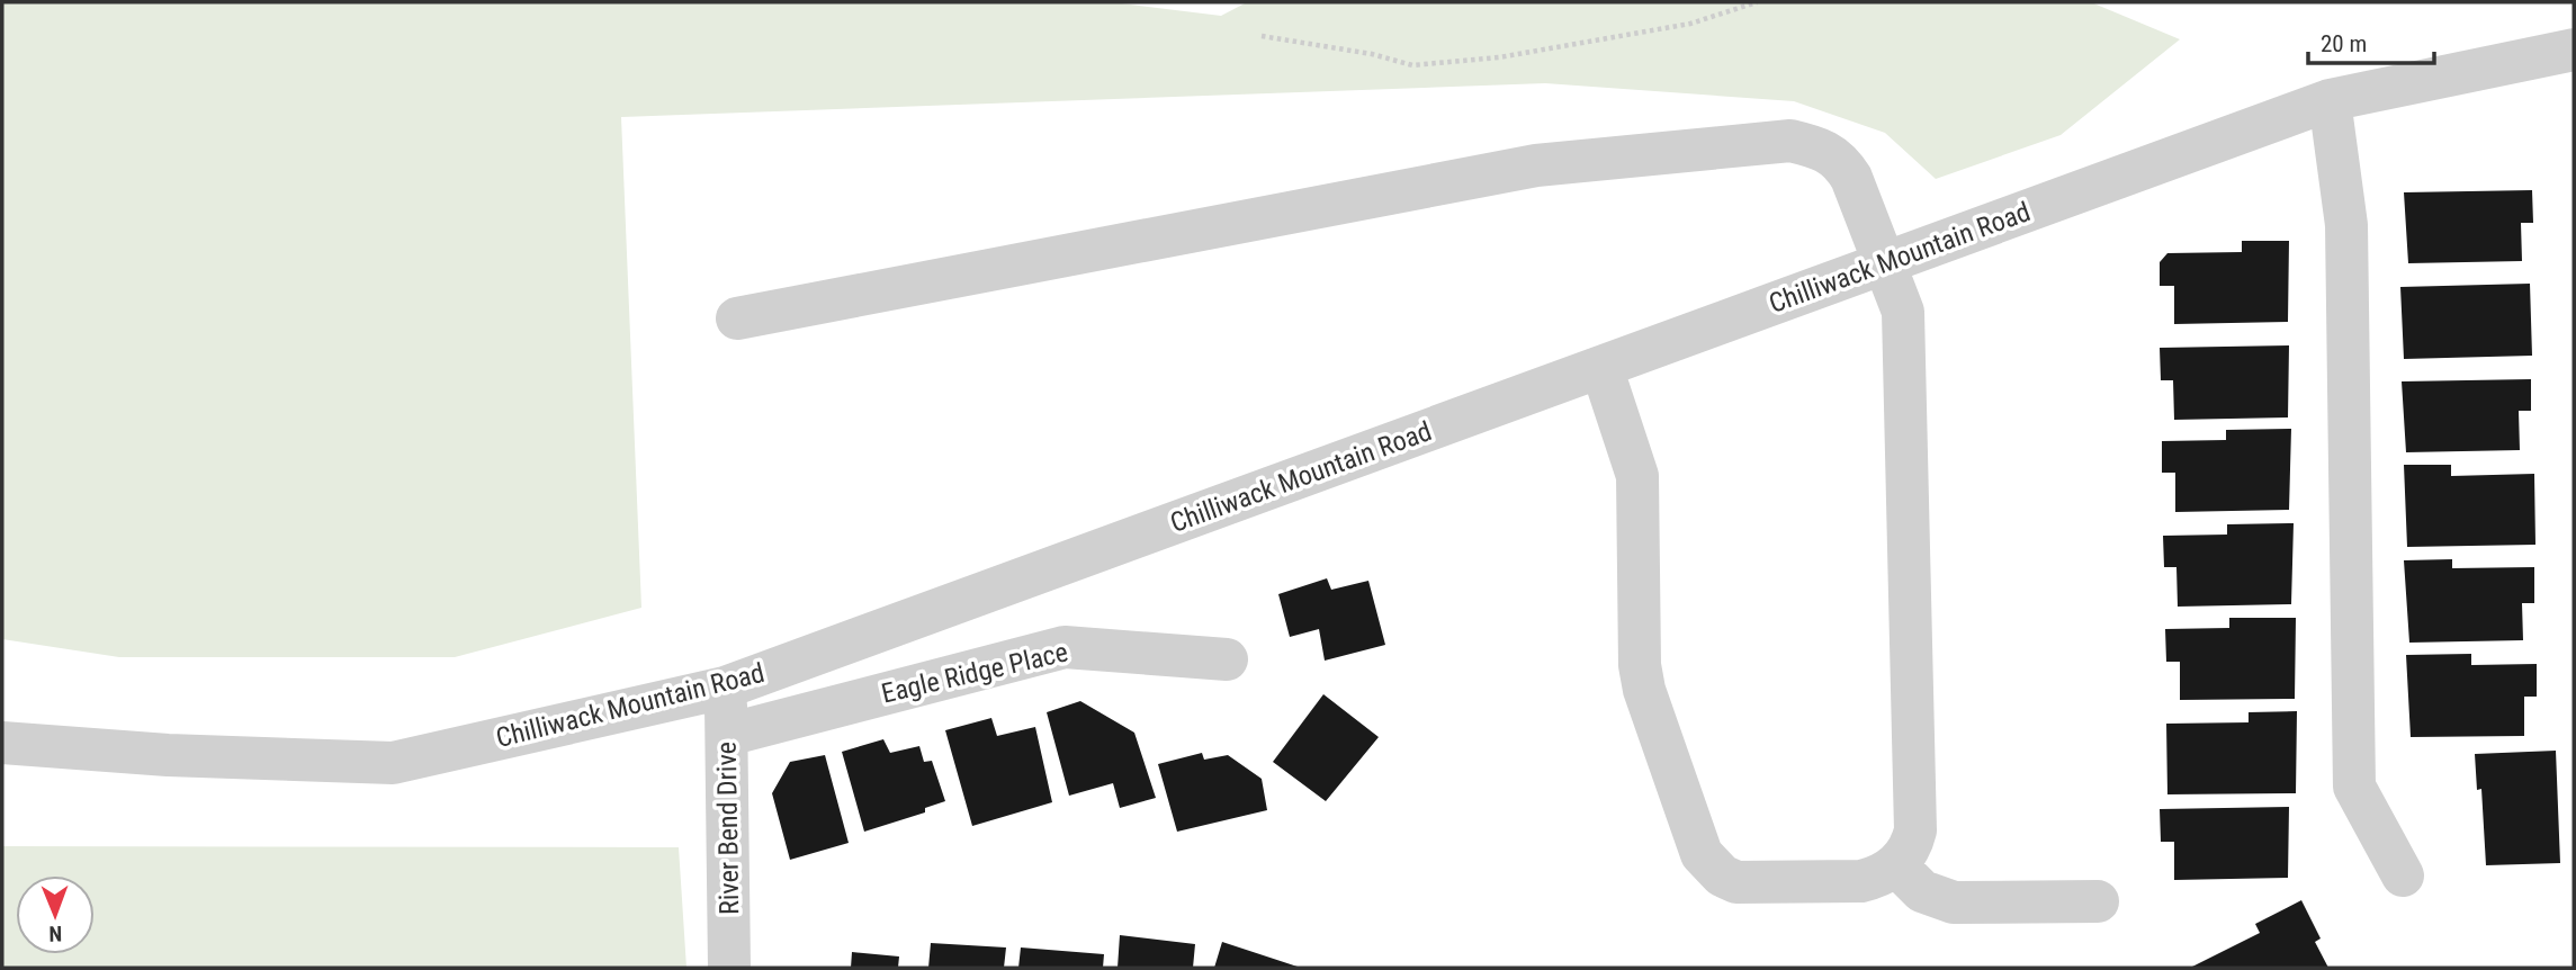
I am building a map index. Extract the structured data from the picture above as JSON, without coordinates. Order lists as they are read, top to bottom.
{
  "streets": {
    "street": ["Chilliwack Mountain Road", "Eagle Ridge Place", "River Bend Drive"]
  },
  "crossings": [
    ["Chilliwack Mountain Road", "River Bend Drive"],
    ["Eagle Ridge Place", "River Bend Drive"]
  ],
  "scale_bar": "20 m",
  "north": "bottom"
}
